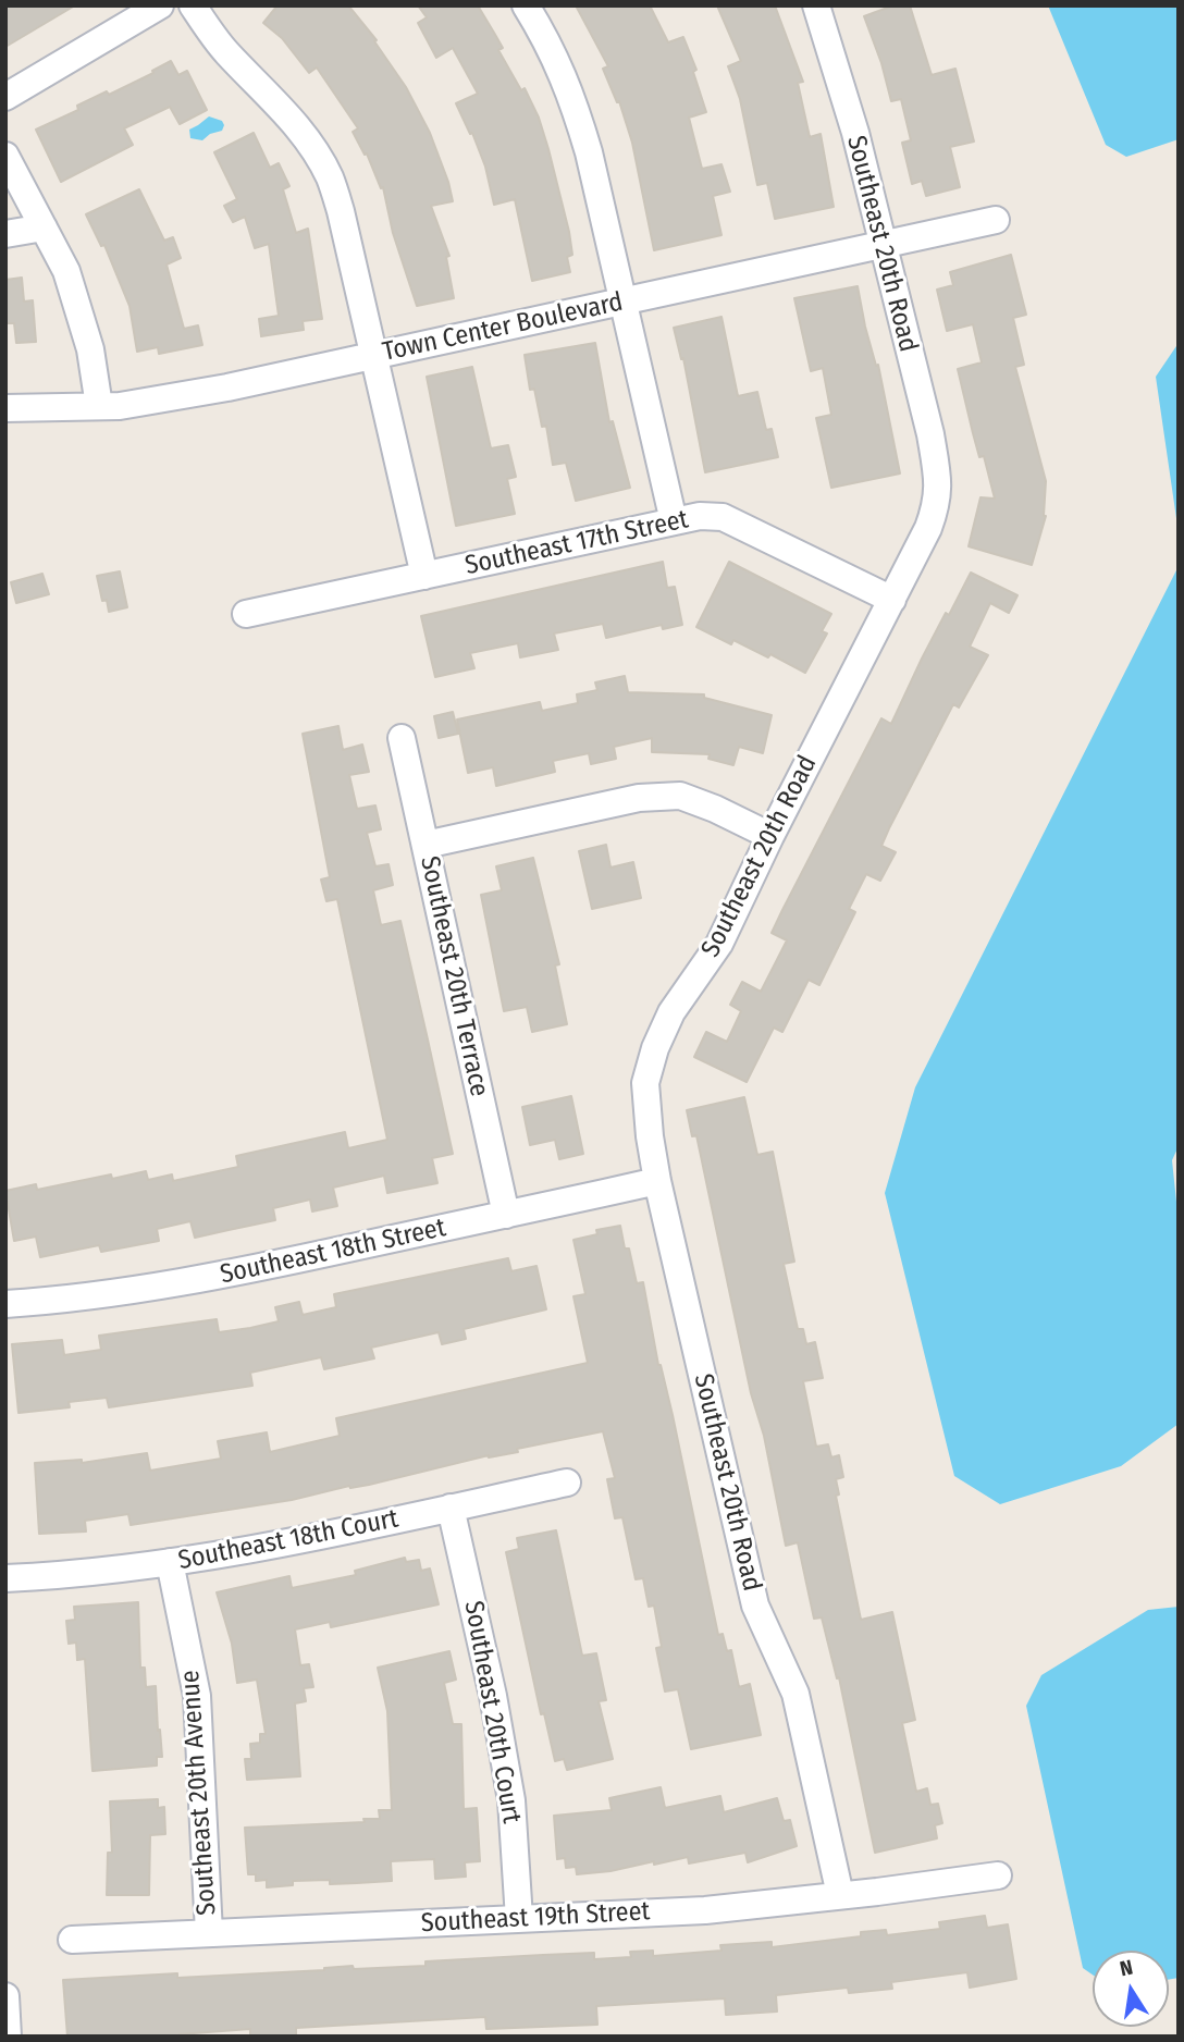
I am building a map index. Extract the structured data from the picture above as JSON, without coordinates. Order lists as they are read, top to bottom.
{
  "streets": {
    "street": [
      "Southeast 20th Road",
      "Town Center Boulevard",
      "Southeast 17th Street",
      "Southeast 20th Terrace",
      "Southeast 18th Street",
      "Southeast 18th Court",
      "Southeast 20th Court",
      "Southeast 20th Avenue",
      "Southeast 19th Street"
    ]
  },
  "crossings": [
    ["Southeast 20th Road", "Town Center Boulevard"],
    ["Southeast 20th Road", "Southeast 17th Street"],
    ["Southeast 20th Road", "Southeast 18th Street"],
    ["Southeast 20th Road", "Southeast 19th Street"],
    ["Southeast 20th Terrace", "Southeast 18th Street"],
    ["Southeast 18th Court", "Southeast 20th Court"],
    ["Southeast 18th Court", "Southeast 20th Avenue"],
    ["Southeast 20th Court", "Southeast 19th Street"],
    ["Southeast 20th Avenue", "Southeast 19th Street"]
  ],
  "north": "top"
}
